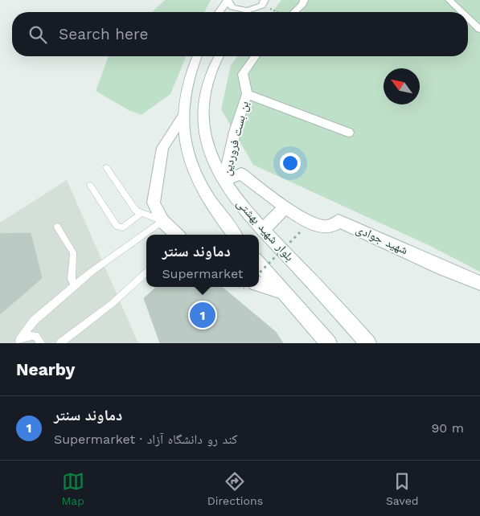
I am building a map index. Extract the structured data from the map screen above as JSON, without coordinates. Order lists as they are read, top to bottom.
{
  "streets": {
    "street": ["بن بست فروردین", "بلوار شهید بهشتی", "شهید جوادی"]
  },
  "crossings": [
    ["بن بست فروردین", "بلوار شهید بهشتی"],
    ["بن بست فروردین", "شهید جوادی"],
    ["بلوار شهید بهشتی", "شهید جوادی"]
  ],
  "north": "top left",
  "page": {
    "search": "Search here",
    "popup": ["دماوند سنتر", "Supermarket"],
    "pins": "1",
    "heading": "Nearby",
    "list": [
      {
        "mark": "1",
        "name": "دماوند سنتر",
        "note": "Supermarket · کند رو دانشگاه آزاد",
        "value": "90 m"
      }
    ],
    "nav": ["Map", "Directions", "Saved"]
  }
}
